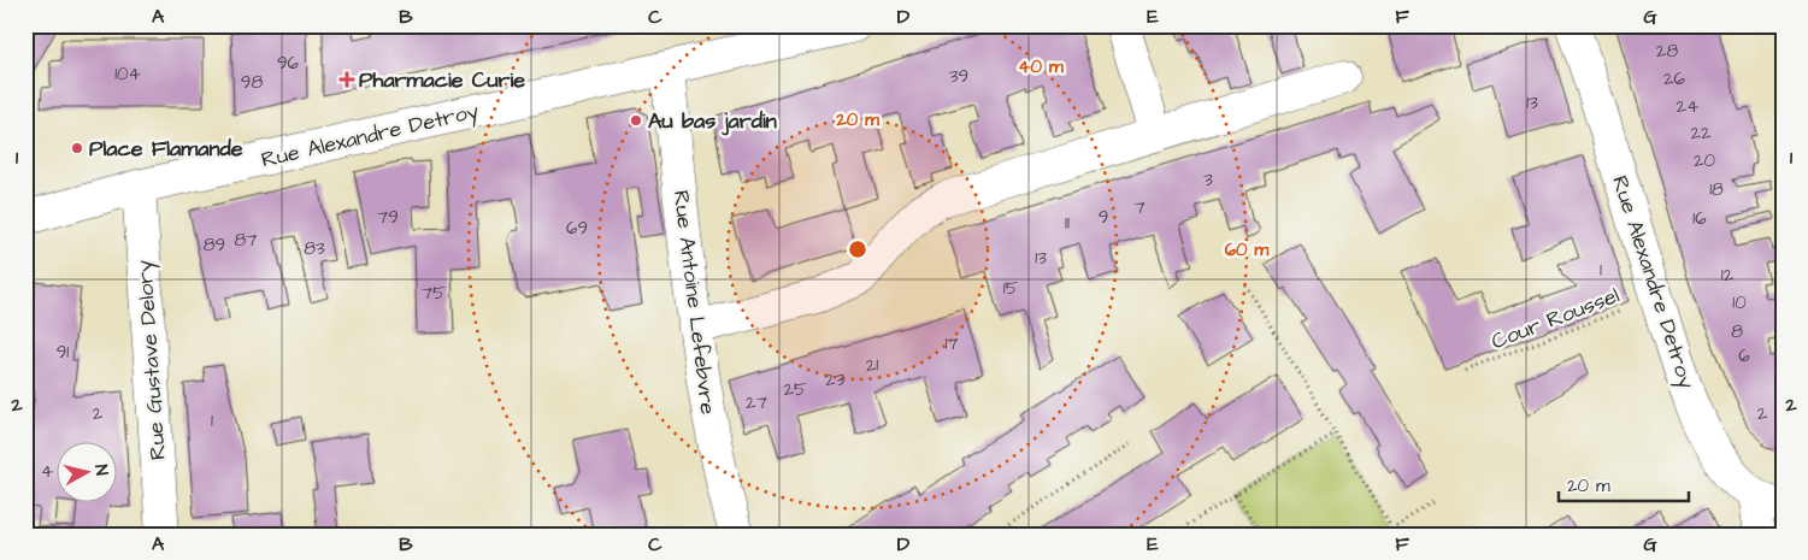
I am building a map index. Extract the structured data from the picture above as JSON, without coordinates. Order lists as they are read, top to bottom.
{
  "streets": {
    "street": ["Rue Alexandre Detroy", "Rue Antoine Lefebvre", "Rue Gustave Delory"],
    "path": ["Cour Roussel"]
  },
  "crossings": [
    ["Rue Alexandre Detroy", "Rue Antoine Lefebvre"],
    ["Rue Alexandre Detroy", "Cour Roussel"],
    ["Rue Alexandre Detroy", "Rue Gustave Delory"]
  ],
  "places": {
    "health": ["Pharmacie Curie"],
    "other": ["Au bas jardin", "Place Flamande"]
  },
  "house_numbers": [
    "28",
    "96",
    "104",
    "39",
    "26",
    "98",
    "13",
    "24",
    "22",
    "20",
    "3",
    "18",
    "7",
    "79",
    "9",
    "16",
    "11",
    "69",
    "87",
    "89",
    "83",
    "13",
    "1",
    "12",
    "15",
    "75",
    "10",
    "8",
    "17",
    "91",
    "6",
    "21",
    "23",
    "25",
    "27",
    "2",
    "2",
    "1",
    "4"
  ],
  "scale_bar": "20 m",
  "north": "right",
  "grid": {
    "columns": [
      "A",
      "B",
      "C",
      "D",
      "E",
      "F",
      "G"
    ],
    "rows": ["1", "2"]
  },
  "rings": ["40 m", "20 m", "60 m"]
}
